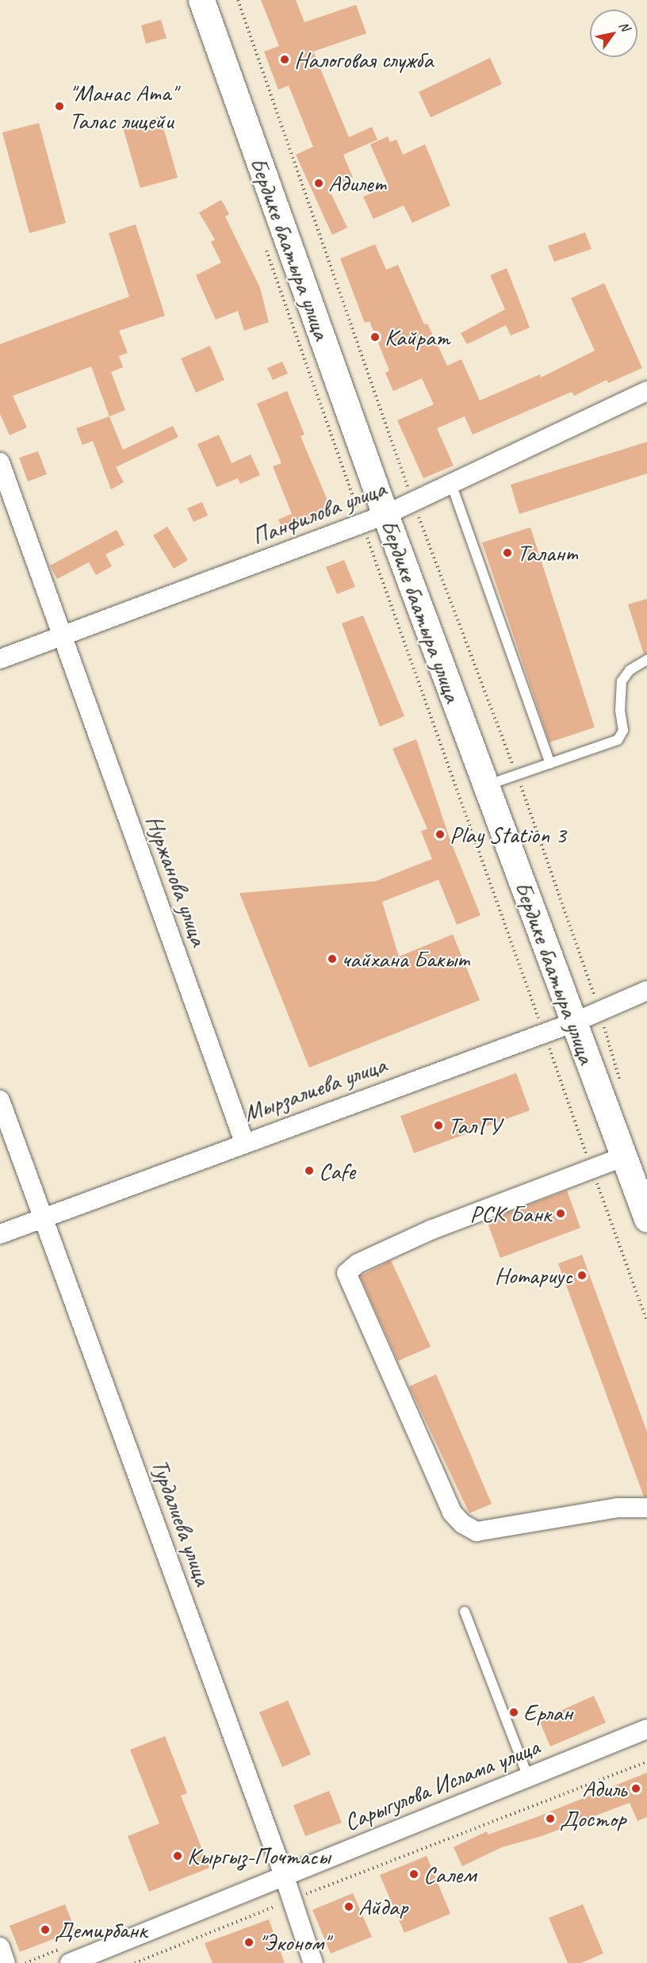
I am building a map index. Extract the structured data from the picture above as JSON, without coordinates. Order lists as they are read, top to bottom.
{
  "streets": {
    "street": [
      "Бердике баатыра улица",
      "Панфилова улица",
      "Нуржанова улица",
      "Мырзалиева улица",
      "Турдалиева улица",
      "Сарыгулова Ислама улица"
    ]
  },
  "crossings": [
    ["Бердике баатыра улица", "Панфилова улица"],
    ["Бердике баатыра улица", "Мырзалиева улица"],
    ["Панфилова улица", "Нуржанова улица"],
    ["Нуржанова улица", "Мырзалиева улица"],
    ["Мырзалиева улица", "Турдалиева улица"],
    ["Турдалиева улица", "Сарыгулова Ислама улица"]
  ],
  "places": [
    "Налоговая служба",
    "\"Манас Ата\" Талас лицейи",
    "Адилет",
    "Кайрат",
    "Талант",
    "Play Station 3",
    "чайхана Бакыт",
    "ТалГУ",
    "Cafe",
    "РСК Банк",
    "Нотариус",
    "Ерлан",
    "Адиль",
    "Достор",
    "Кыргыз-Почтасы",
    "Салем",
    "Айдар",
    "Демирбанк",
    "\"Эконом\""
  ],
  "north": "top right"
}
